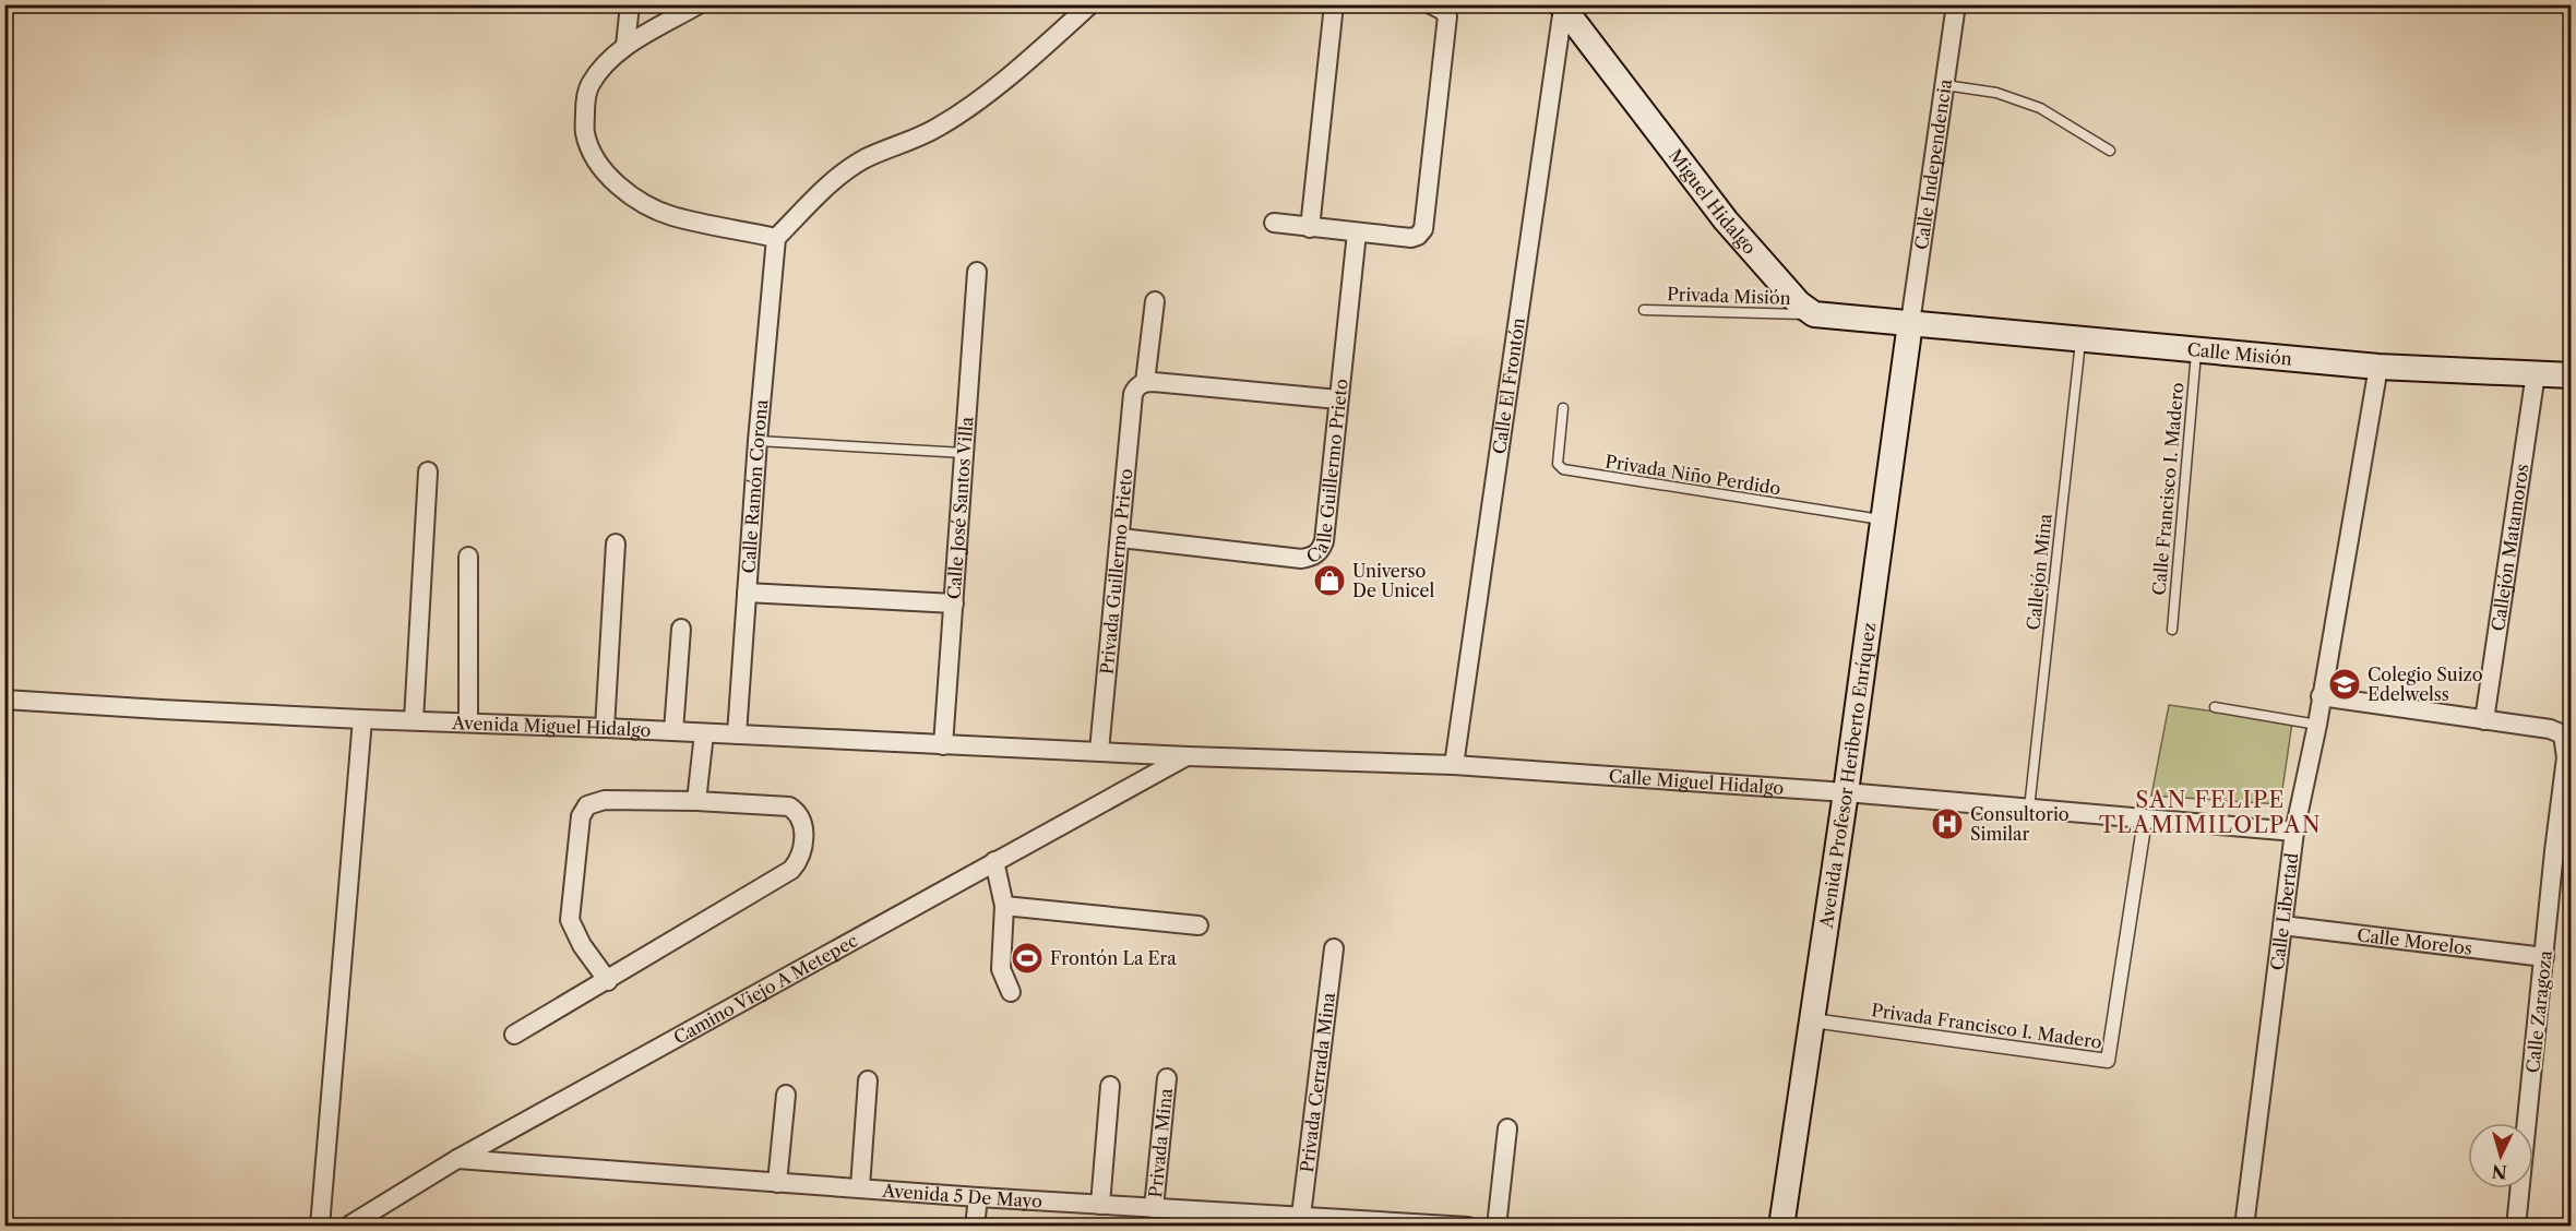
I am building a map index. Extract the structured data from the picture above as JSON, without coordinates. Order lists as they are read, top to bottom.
{
  "streets": {
    "main road": ["Miguel Hidalgo", "Calle Misión", "Avenida Profesor Heriberto Enríquez"],
    "street": [
      "Calle Independencia",
      "Calle El Frontón",
      "Calle Guillermo Prieto",
      "Calle Ramón Corona",
      "Calle José Santos Villa",
      "Callejón Matamoros",
      "Privada Guillermo Prieto",
      "Avenida Miguel Hidalgo",
      "Calle Miguel Hidalgo",
      "Calle Libertad",
      "Calle Morelos",
      "Camino Viejo A Metepec",
      "Calle Zaragoza",
      "Privada Francisco I. Madero",
      "Privada Cerrada Mina",
      "Privada Mina",
      "Avenida 5 De Mayo"
    ],
    "lane": [
      "Privada Misión",
      "Privada Niño Perdido",
      "Calle Francisco I. Madero",
      "Callejón Mina"
    ]
  },
  "crossings": [
    ["Calle Independencia", "Calle Misión"],
    ["Calle Independencia", "Avenida Profesor Heriberto Enríquez"],
    ["Miguel Hidalgo", "Privada Misión"],
    ["Miguel Hidalgo", "Calle El Frontón"],
    ["Calle Misión", "Calle Francisco I. Madero"],
    ["Calle Misión", "Callejón Matamoros"],
    ["Calle Misión", "Callejón Mina"],
    ["Calle Misión", "Avenida Profesor Heriberto Enríquez"],
    ["Calle Misión", "Calle Libertad"],
    ["Calle El Frontón", "Calle Miguel Hidalgo"],
    ["Calle Guillermo Prieto", "Privada Guillermo Prieto"],
    ["Privada Niño Perdido", "Avenida Profesor Heriberto Enríquez"],
    ["Calle Ramón Corona", "Avenida Miguel Hidalgo"],
    ["Calle José Santos Villa", "Avenida Miguel Hidalgo"],
    ["Callejón Matamoros", "Calle Zaragoza"],
    ["Privada Guillermo Prieto", "Avenida Miguel Hidalgo"],
    ["Privada Guillermo Prieto", "Calle Miguel Hidalgo"],
    ["Callejón Mina", "Calle Miguel Hidalgo"],
    ["Avenida Miguel Hidalgo", "Calle Miguel Hidalgo"],
    ["Avenida Profesor Heriberto Enríquez", "Calle Miguel Hidalgo"],
    ["Avenida Profesor Heriberto Enríquez", "Privada Francisco I. Madero"],
    ["Calle Miguel Hidalgo", "Calle Libertad"],
    ["Calle Miguel Hidalgo", "Camino Viejo A Metepec"],
    ["Calle Miguel Hidalgo", "Privada Francisco I. Madero"],
    ["Calle Libertad", "Calle Morelos"],
    ["Calle Morelos", "Calle Zaragoza"],
    ["Camino Viejo A Metepec", "Avenida 5 De Mayo"],
    ["Privada Cerrada Mina", "Avenida 5 De Mayo"],
    ["Privada Mina", "Avenida 5 De Mayo"]
  ],
  "districts": ["SAN FELIPE TLAMIMILOLPAN"],
  "places": {
    "shop": ["Universo De Unicel"],
    "school or university": ["Colegio Suizo Edelwelss"],
    "hospital": ["Consultorio Similar"],
    "sports": ["Frontón La Era"]
  },
  "north": "bottom"
}
